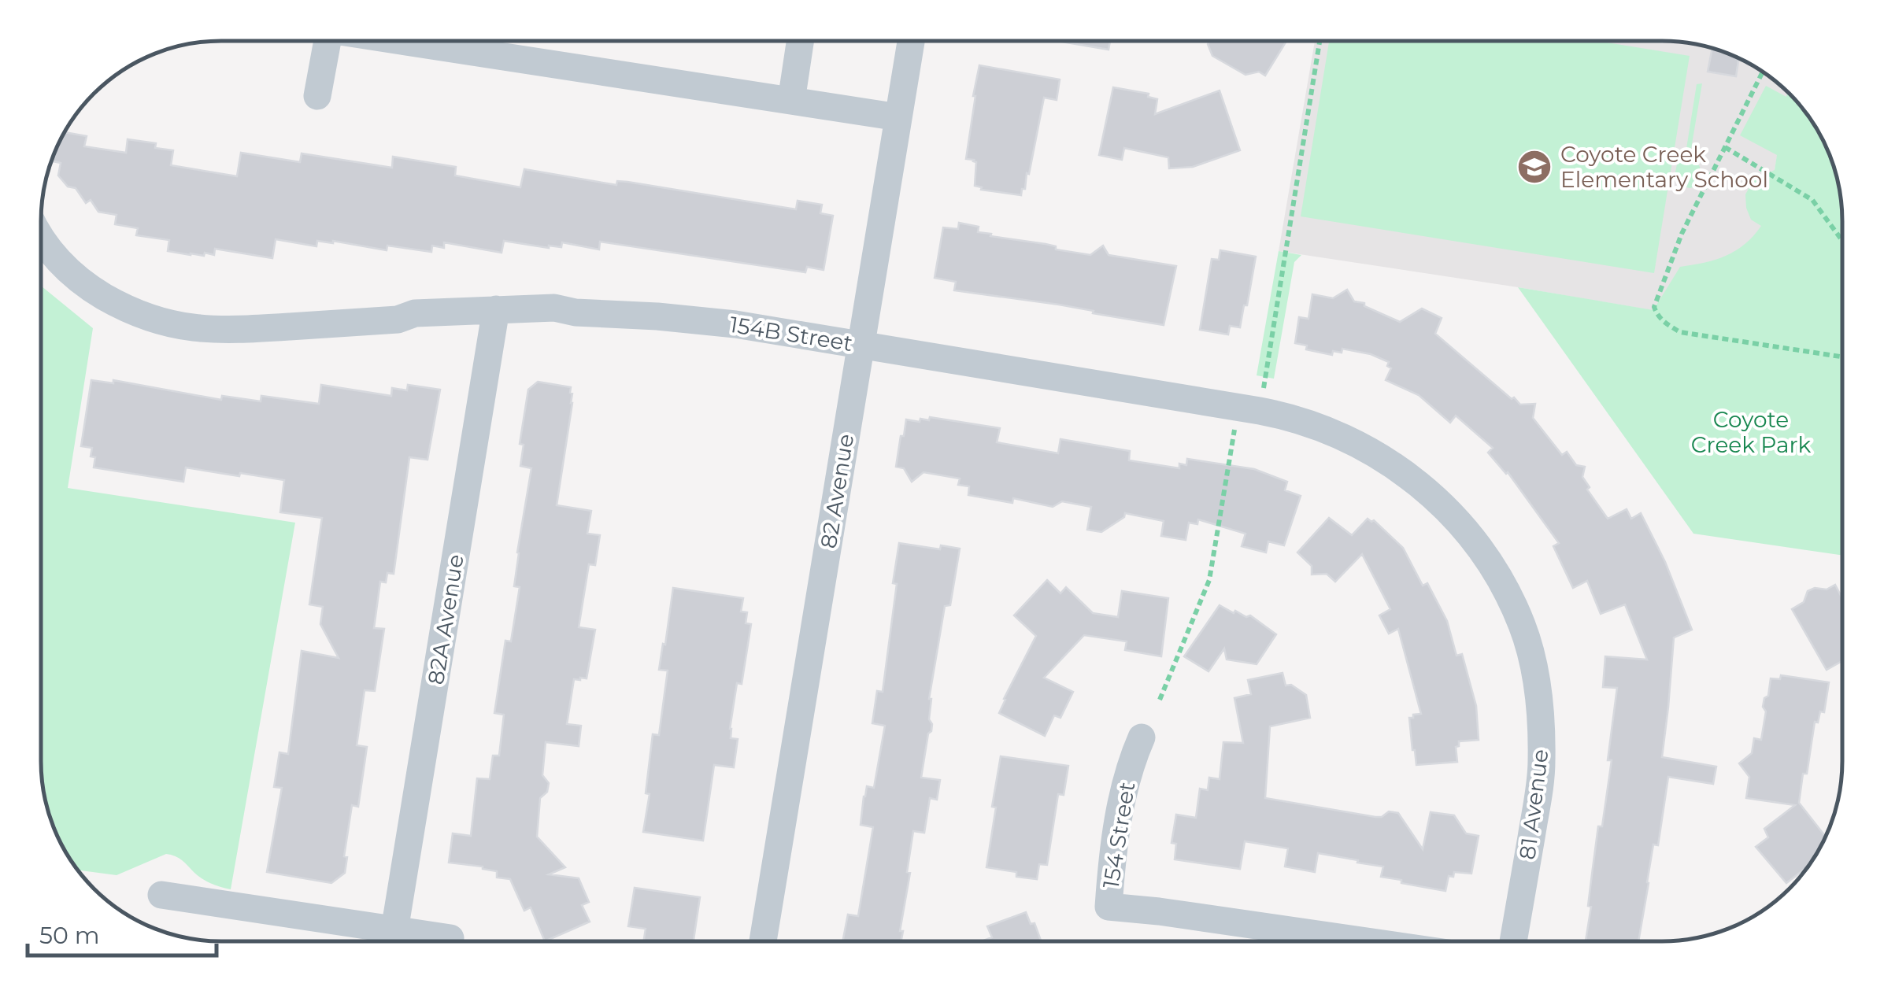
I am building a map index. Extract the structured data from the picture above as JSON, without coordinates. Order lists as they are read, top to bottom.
{
  "streets": {
    "street": [
      "154B Street",
      "82 Avenue",
      "82A Avenue",
      "81 Avenue",
      "154 Street"
    ]
  },
  "crossings": [
    ["154B Street", "82 Avenue"],
    ["154B Street", "82A Avenue"],
    ["154B Street", "81 Avenue"]
  ],
  "parks": ["Coyote Creek Park"],
  "places": {
    "school or university": ["Coyote Creek Elementary School"]
  },
  "scale_bar": "50 m"
}
